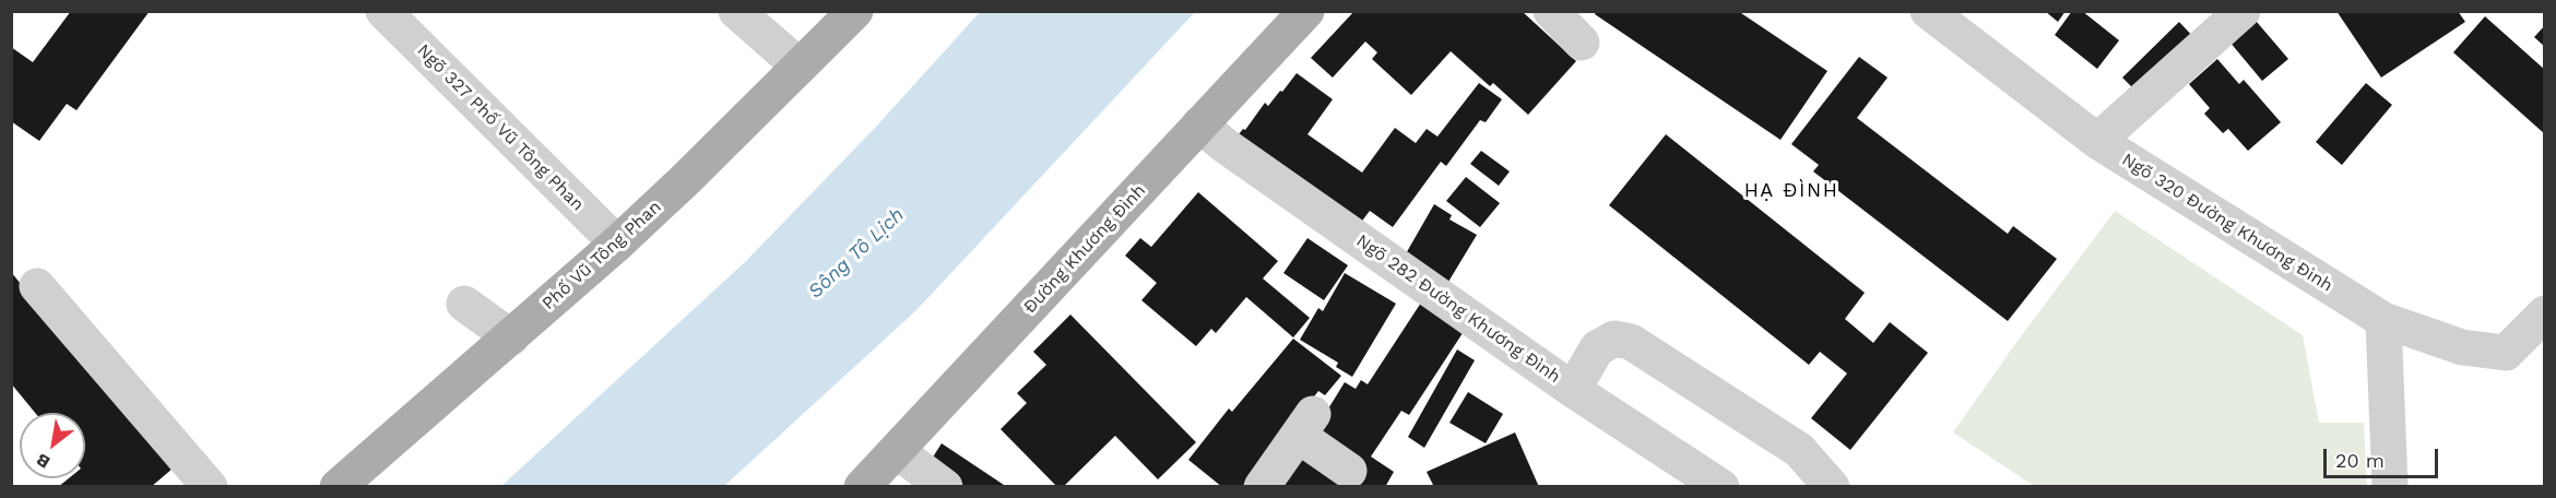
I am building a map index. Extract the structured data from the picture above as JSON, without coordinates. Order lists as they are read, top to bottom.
{
  "streets": {
    "main road": ["Đường Khương Đình", "Phố Vũ Tông Phan"],
    "street": ["Ngõ 327 Phố Vũ Tông Phan", "Ngõ 320 Đường Khương Đình", "Ngõ 282 Đường Khương Đình"]
  },
  "crossings": [
    ["Ngõ 327 Phố Vũ Tông Phan", "Phố Vũ Tông Phan"],
    ["Đường Khương Đình", "Ngõ 282 Đường Khương Đình"]
  ],
  "districts": ["HẠ ĐÌNH"],
  "water": ["Sông Tô Lịch"],
  "scale_bar": "20 m",
  "north": "bottom left"
}
